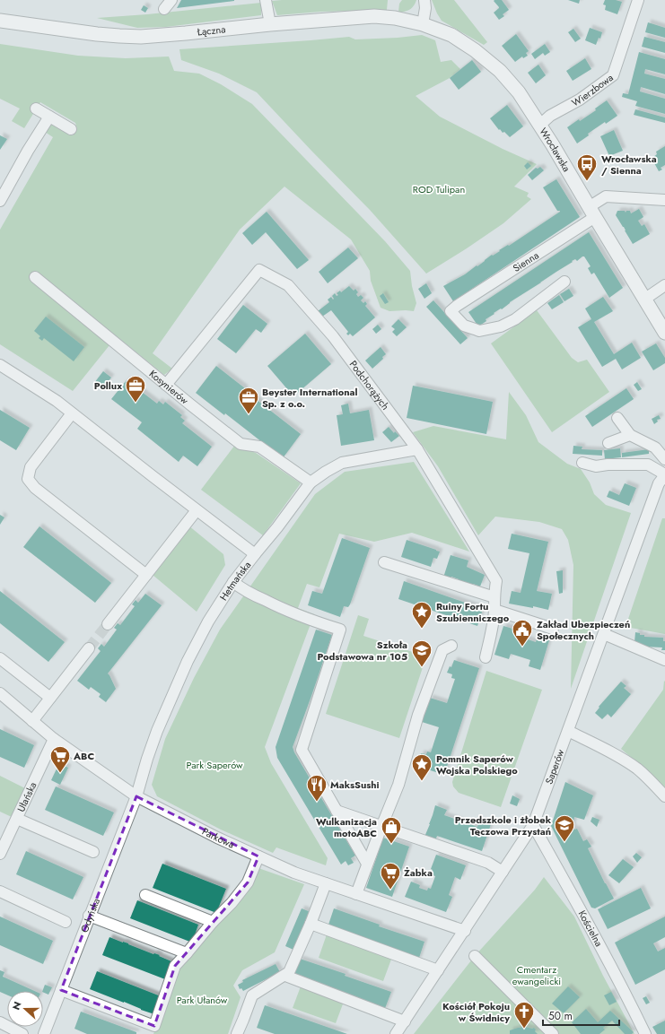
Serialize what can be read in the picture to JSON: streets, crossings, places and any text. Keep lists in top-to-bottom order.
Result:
{
  "streets": {
    "main road": ["Łączna", "Wrocławska"],
    "street": [
      "Wierzbowa",
      "Sienna",
      "Podchorążych",
      "Kosynierów",
      "Hetmańska",
      "Saperów",
      "Ułańska",
      "Parkowa",
      "Gdyńska",
      "Kościelna"
    ]
  },
  "crossings": [
    ["Łączna", "Wrocławska"],
    ["Wierzbowa", "Wrocławska"],
    ["Wrocławska", "Sienna"],
    ["Podchorążych", "Kosynierów"],
    ["Podchorążych", "Hetmańska"],
    ["Kosynierów", "Hetmańska"],
    ["Hetmańska", "Parkowa"],
    ["Hetmańska", "Gdyńska"],
    ["Saperów", "Parkowa"],
    ["Saperów", "Kościelna"],
    ["Ułańska", "Parkowa"],
    ["Parkowa", "Gdyńska"]
  ],
  "parks": [
    "ROD Tulipan",
    "Park Saperów",
    "Cmentarz ewangelicki",
    "Park Ułanów"
  ],
  "places": {
    "bus stop": ["Wrocławska / Sienna"],
    "office": ["Pollux", "Beyster International Sp. z o.o."],
    "place": ["Ruiny Fortu Szubienniczego", "Pomnik Saperów Wojska Polskiego"],
    "public building": ["Zakład Ubezpieczeń Społecznych"],
    "school or university": ["Szkoła Podstawowa nr 105", "Przedszkole i żłobek Tęczowa Przystań"],
    "supermarket": ["ABC", "Żabka"],
    "restaurant": ["MaksSushi"],
    "shop": ["Wulkanizacja motoABC"],
    "church": ["Kościół Pokoju w Świdnicy"]
  },
  "scale_bar": "50 m",
  "north": "left"
}
